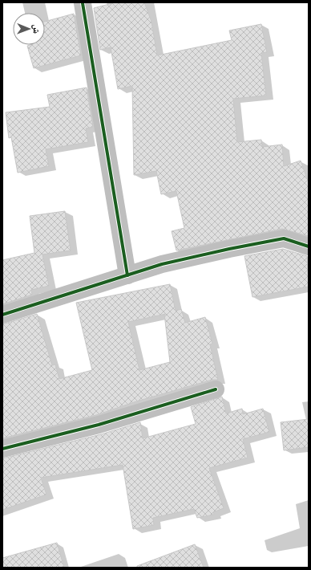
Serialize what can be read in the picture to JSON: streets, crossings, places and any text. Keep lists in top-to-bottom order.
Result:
{
  "north": "right"
}
